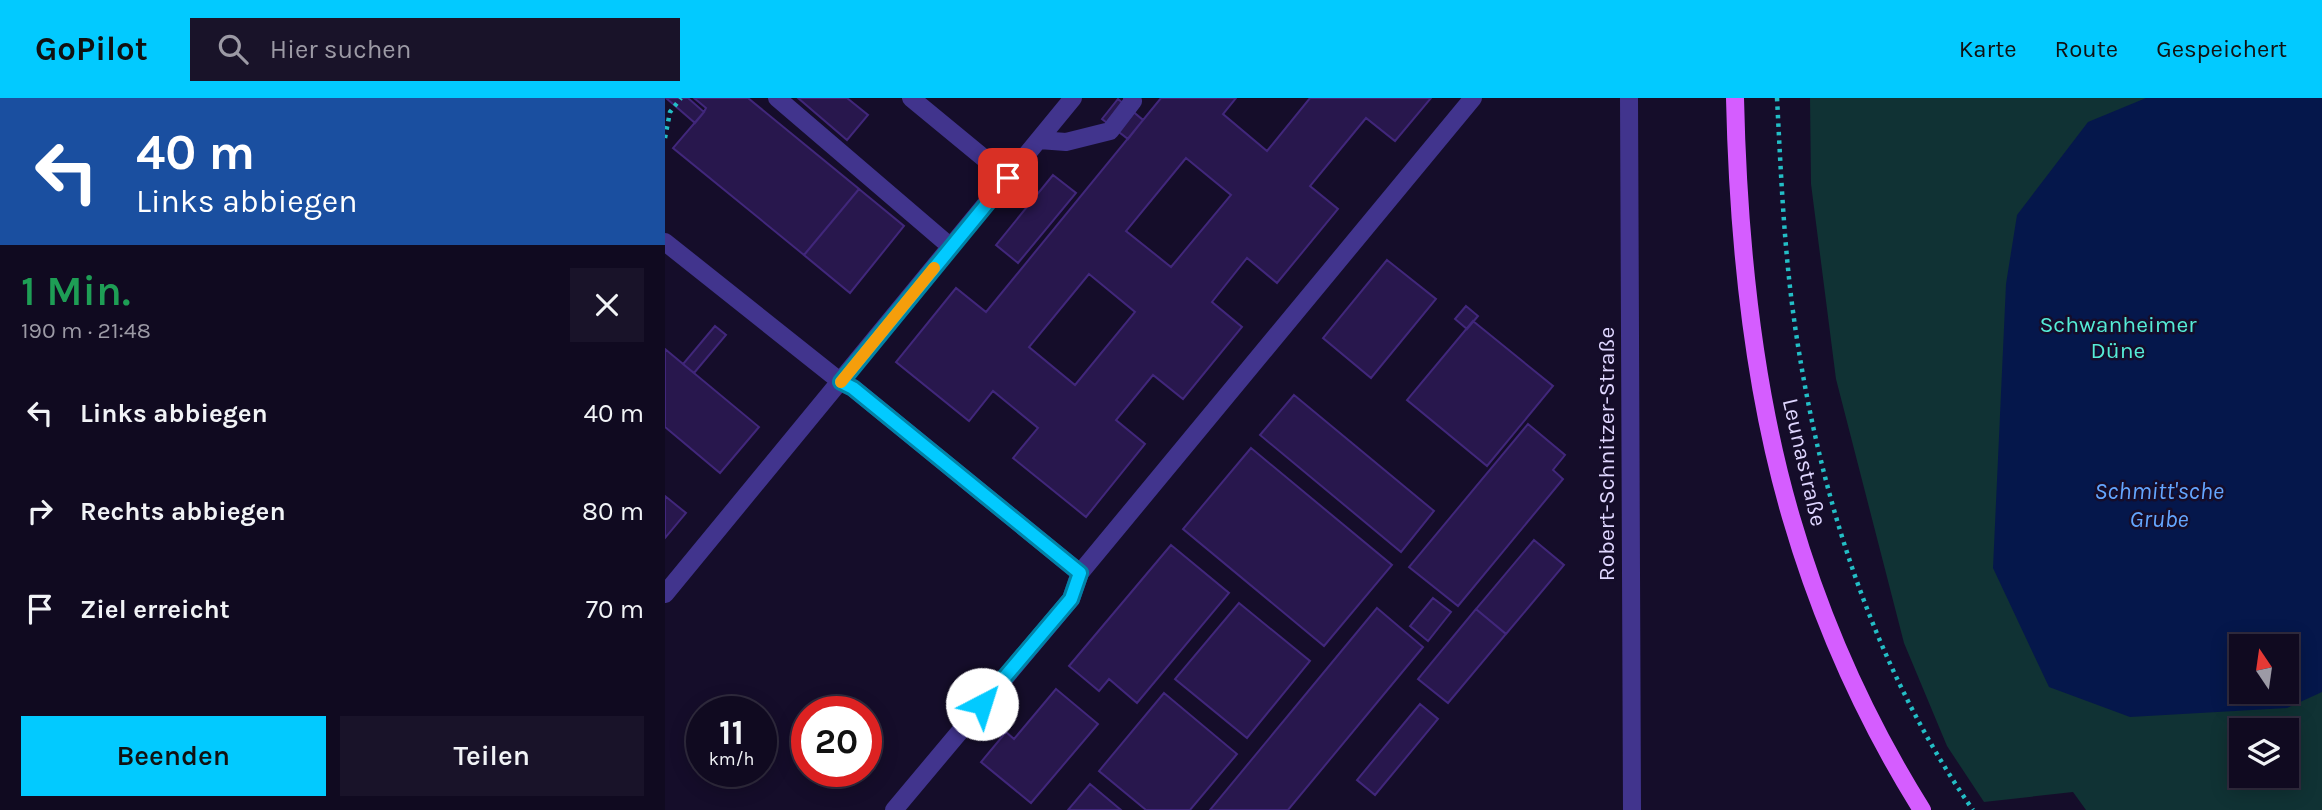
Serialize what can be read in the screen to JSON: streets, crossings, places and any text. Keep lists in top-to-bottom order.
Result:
{
  "streets": {
    "main road": ["Leunastraße"],
    "street": ["Robert-Schnitzer-Straße"]
  },
  "water": ["Schmitt'sche Grube"],
  "parks": ["Schwanheimer Düne"],
  "north": "top",
  "page": {
    "header": "GoPilot",
    "search": "Hier suchen",
    "nav": ["Karte", "Route", "Gespeichert"],
    "turn": ["40 m", "Links abbiegen"],
    "heading": ["1 Min.", "190 m · 21:48"],
    "list": [
      {
        "name": "Links abbiegen",
        "value": "40 m"
      },
      {
        "name": "Rechts abbiegen",
        "value": "80 m"
      },
      {
        "name": "Ziel erreicht",
        "value": "70 m"
      }
    ],
    "speed": "11 km/h",
    "limit": "20",
    "buttons": ["Beenden", "Teilen"]
  }
}
